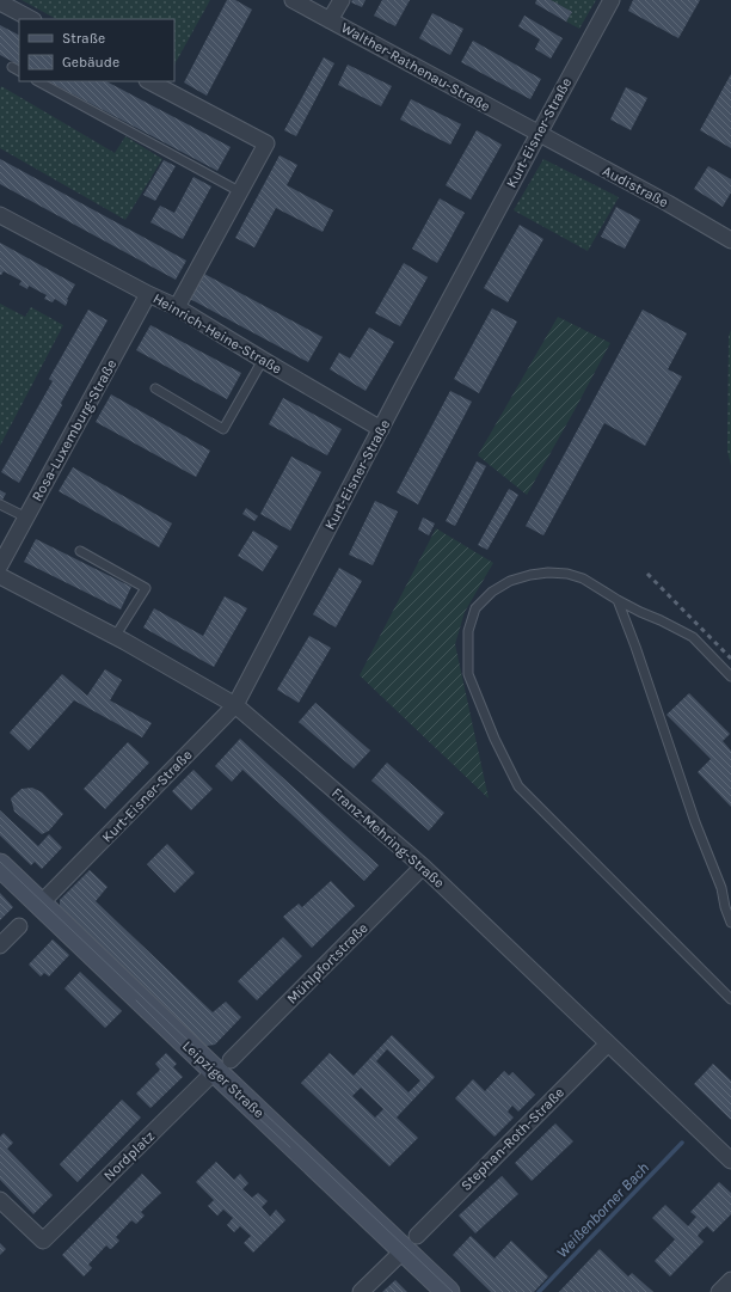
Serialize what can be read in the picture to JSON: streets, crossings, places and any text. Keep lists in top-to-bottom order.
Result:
{
  "streets": {
    "street": [
      "Walther-Rathenau-Straße",
      "Kurt-Eisner-Straße",
      "Audistraße",
      "Heinrich-Heine-Straße",
      "Rosa-Luxemburg-Straße",
      "Franz-Mehring-Straße",
      "Mühlpfortstraße",
      "Leipziger Straße",
      "Stephan-Roth-Straße",
      "Nordplatz"
    ]
  },
  "crossings": [
    ["Walther-Rathenau-Straße", "Kurt-Eisner-Straße"],
    ["Walther-Rathenau-Straße", "Audistraße"],
    ["Kurt-Eisner-Straße", "Audistraße"],
    ["Kurt-Eisner-Straße", "Heinrich-Heine-Straße"],
    ["Kurt-Eisner-Straße", "Franz-Mehring-Straße"],
    ["Kurt-Eisner-Straße", "Leipziger Straße"],
    ["Heinrich-Heine-Straße", "Rosa-Luxemburg-Straße"],
    ["Franz-Mehring-Straße", "Mühlpfortstraße"],
    ["Franz-Mehring-Straße", "Stephan-Roth-Straße"],
    ["Mühlpfortstraße", "Leipziger Straße"],
    ["Mühlpfortstraße", "Nordplatz"],
    ["Leipziger Straße", "Stephan-Roth-Straße"],
    ["Leipziger Straße", "Nordplatz"]
  ],
  "water": ["Weißenborner Bach"],
  "legend": ["Straße", "Gebäude"]
}
